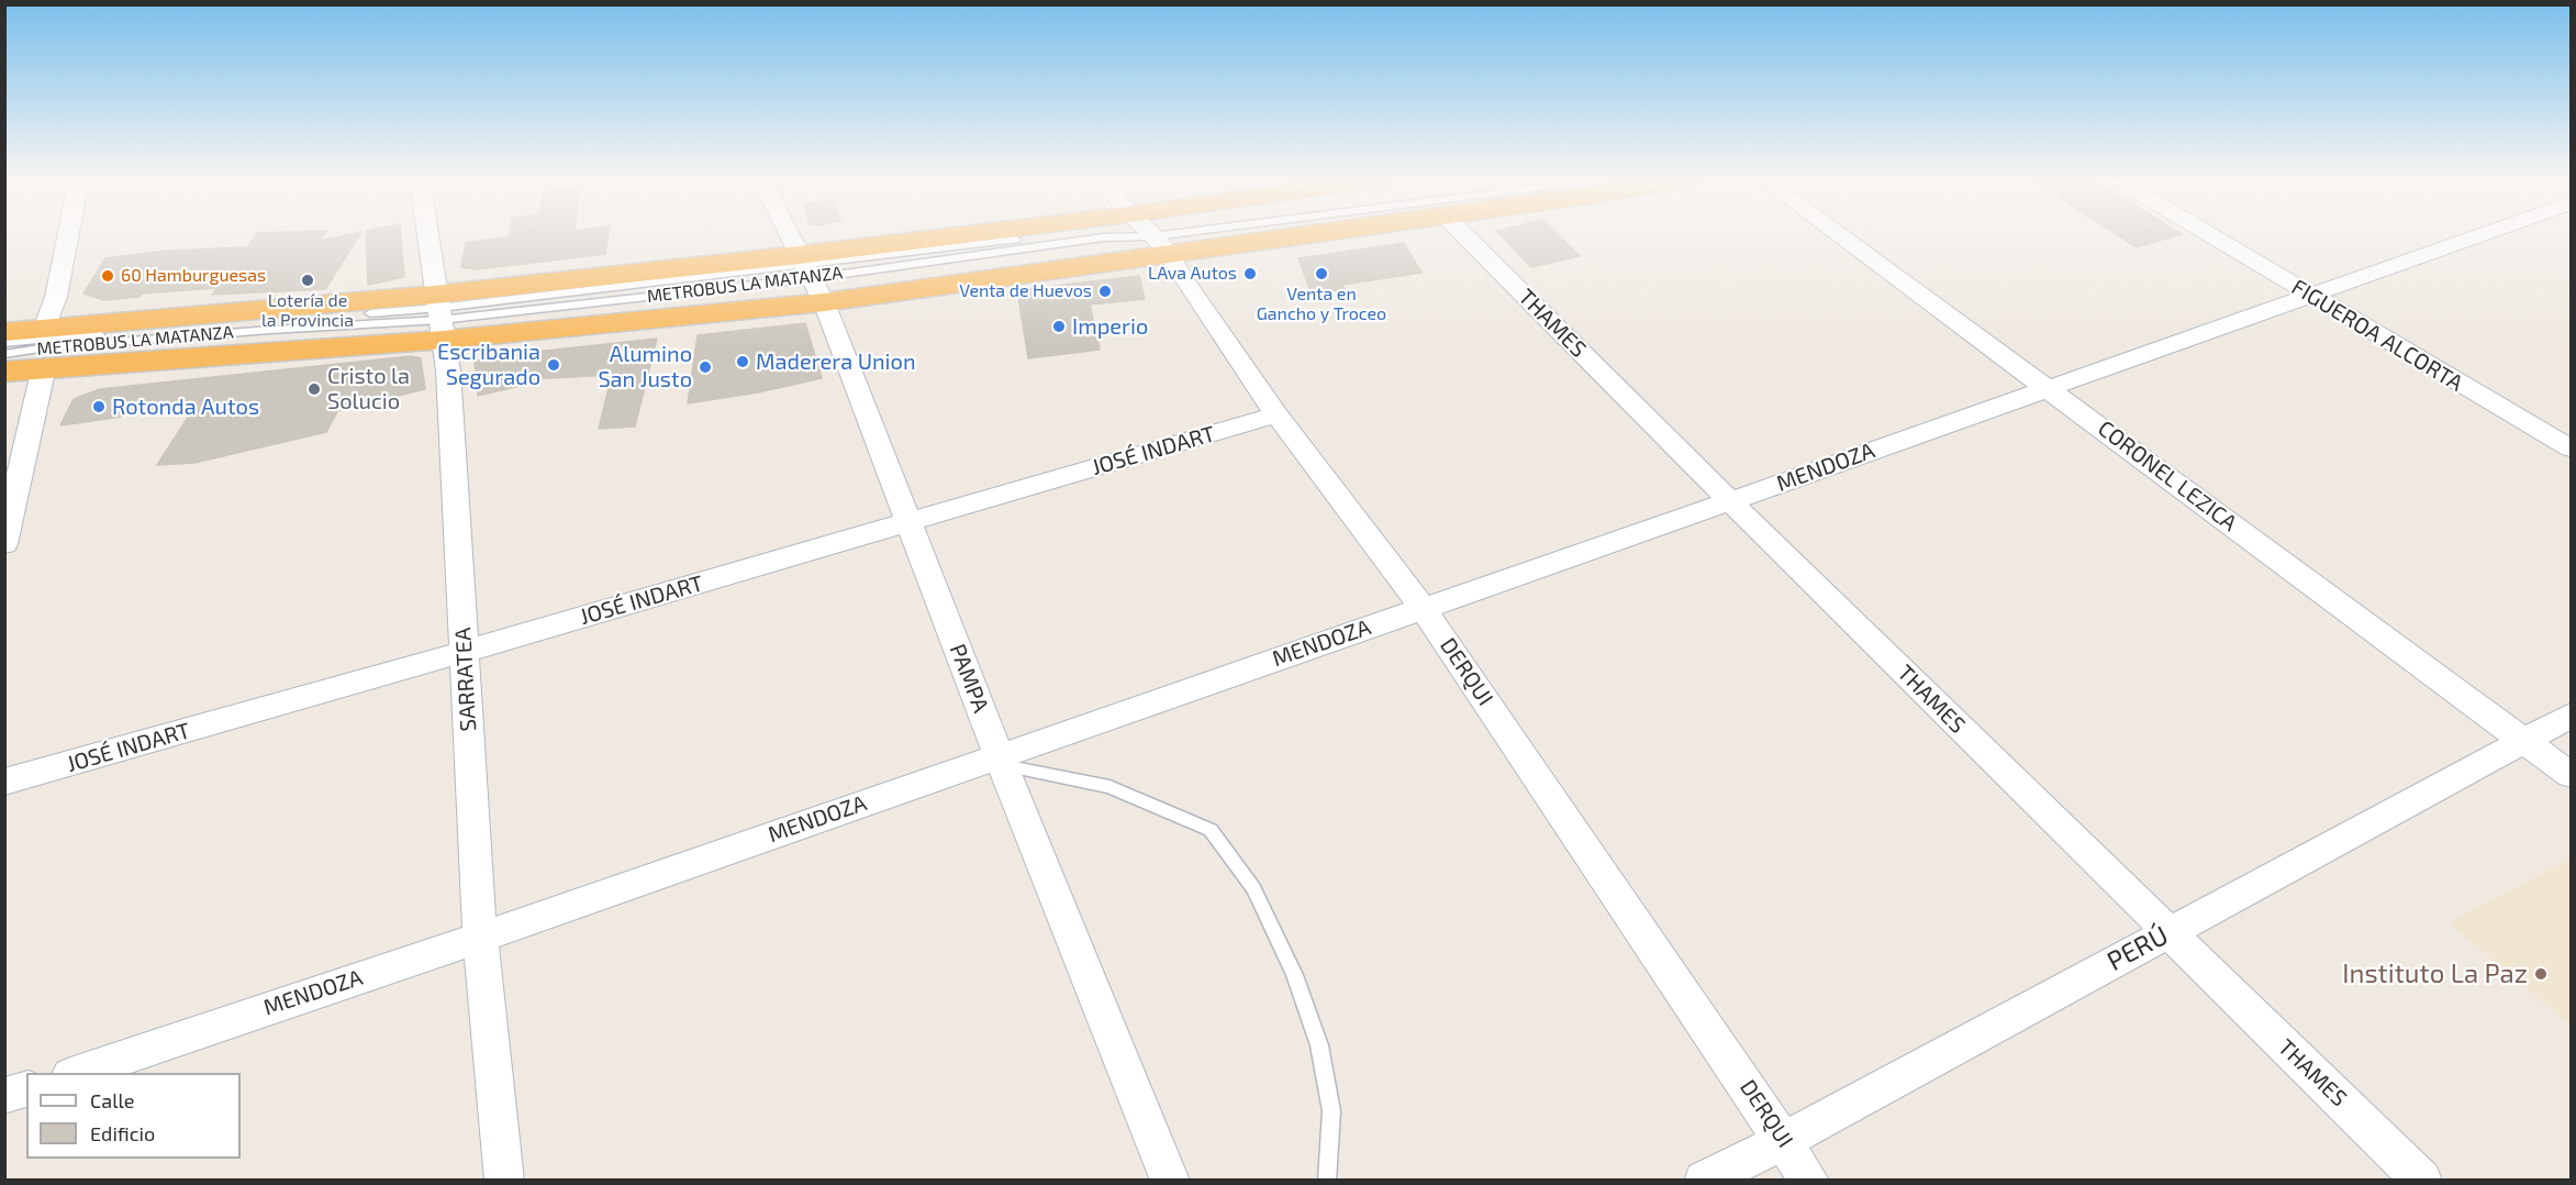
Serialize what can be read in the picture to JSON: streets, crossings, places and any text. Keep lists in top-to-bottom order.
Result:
{
  "streets": {
    "street": [
      "THAMES",
      "FIGUEROA ALCORTA",
      "JOSÉ INDART",
      "MENDOZA",
      "CORONEL LEZICA",
      "DERQUI",
      "PAMPA",
      "SARRATEA",
      "PERÚ"
    ],
    "lane": ["METROBUS LA MATANZA"]
  },
  "crossings": [
    ["METROBUS LA MATANZA", "SARRATEA"],
    ["THAMES", "MENDOZA"],
    ["THAMES", "PERÚ"],
    ["FIGUEROA ALCORTA", "MENDOZA"],
    ["JOSÉ INDART", "DERQUI"],
    ["JOSÉ INDART", "PAMPA"],
    ["JOSÉ INDART", "SARRATEA"],
    ["MENDOZA", "CORONEL LEZICA"],
    ["MENDOZA", "DERQUI"],
    ["MENDOZA", "PAMPA"],
    ["MENDOZA", "SARRATEA"],
    ["CORONEL LEZICA", "PERÚ"],
    ["DERQUI", "PERÚ"]
  ],
  "places": [
    "LAva Autos",
    "Venta en Gancho y Troceo",
    "60 Hamburguesas",
    "Lotería de la Provincia",
    "Venta de Huevos",
    "Imperio",
    "Maderera Union",
    "Escribania Segurado",
    "Alumino San Justo",
    "Cristo la Solucio",
    "Rotonda Autos",
    "Instituto La Paz"
  ],
  "legend": ["Calle", "Edificio"]
}
